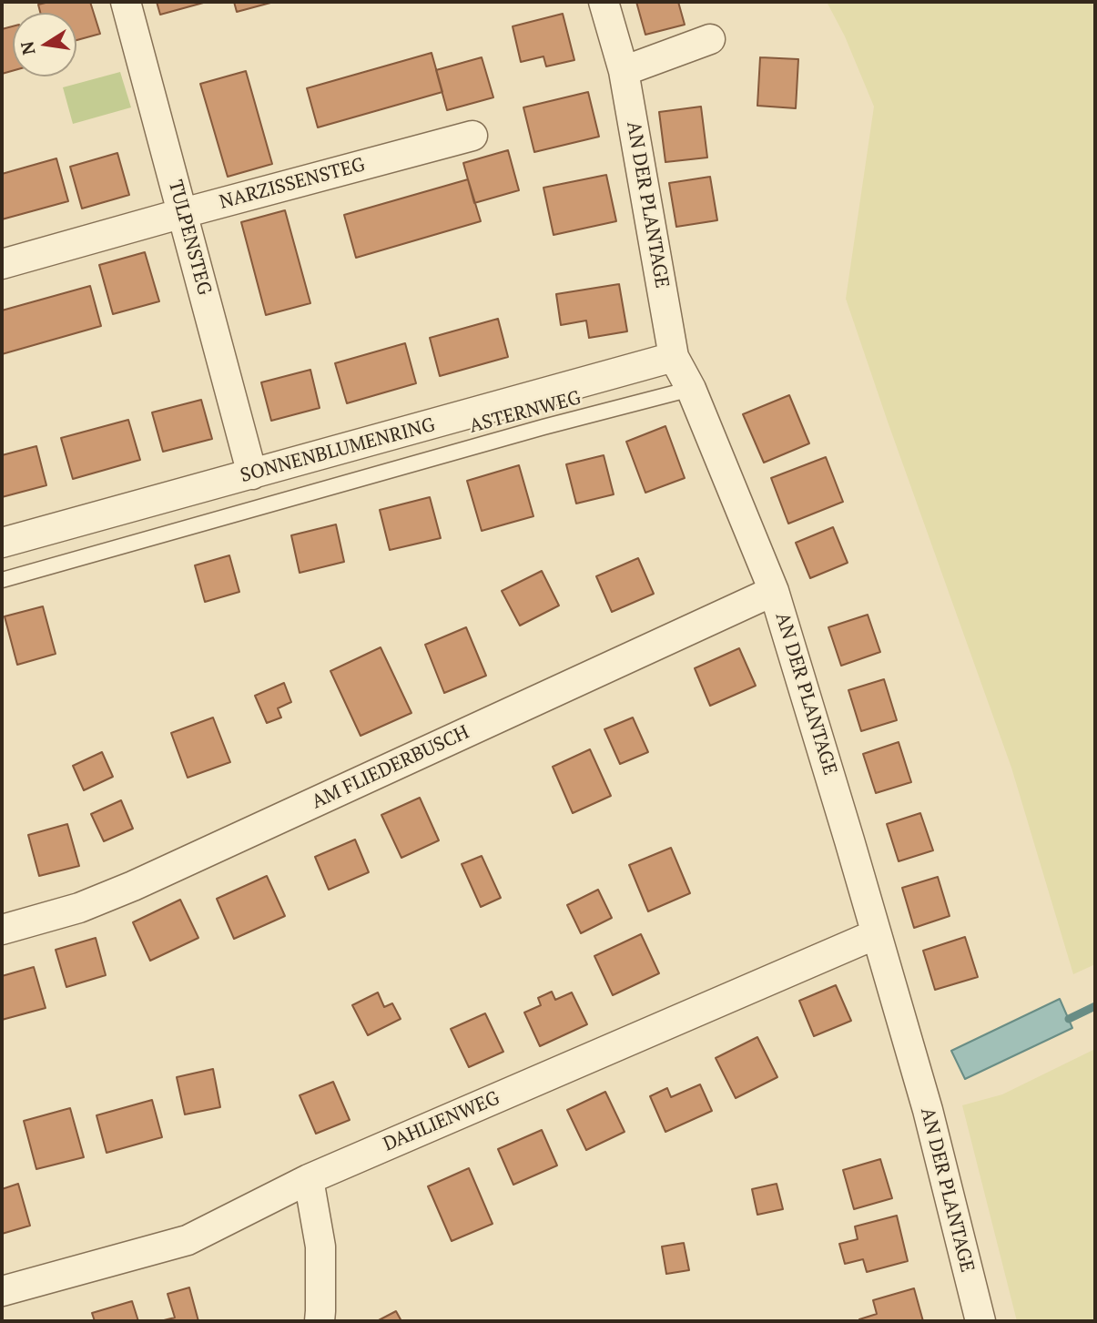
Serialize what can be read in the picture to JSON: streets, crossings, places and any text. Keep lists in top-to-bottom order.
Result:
{
  "streets": {
    "street": [
      "NARZISSENSTEG",
      "AN DER PLANTAGE",
      "TULPENSTEG",
      "SONNENBLUMENRING",
      "AM FLIEDERBUSCH",
      "DAHLIENWEG"
    ],
    "lane": ["ASTERNWEG"]
  },
  "crossings": [
    ["NARZISSENSTEG", "TULPENSTEG"],
    ["AN DER PLANTAGE", "ASTERNWEG"],
    ["AN DER PLANTAGE", "SONNENBLUMENRING"],
    ["AN DER PLANTAGE", "AM FLIEDERBUSCH"],
    ["AN DER PLANTAGE", "DAHLIENWEG"],
    ["TULPENSTEG", "SONNENBLUMENRING"]
  ],
  "north": "left"
}
